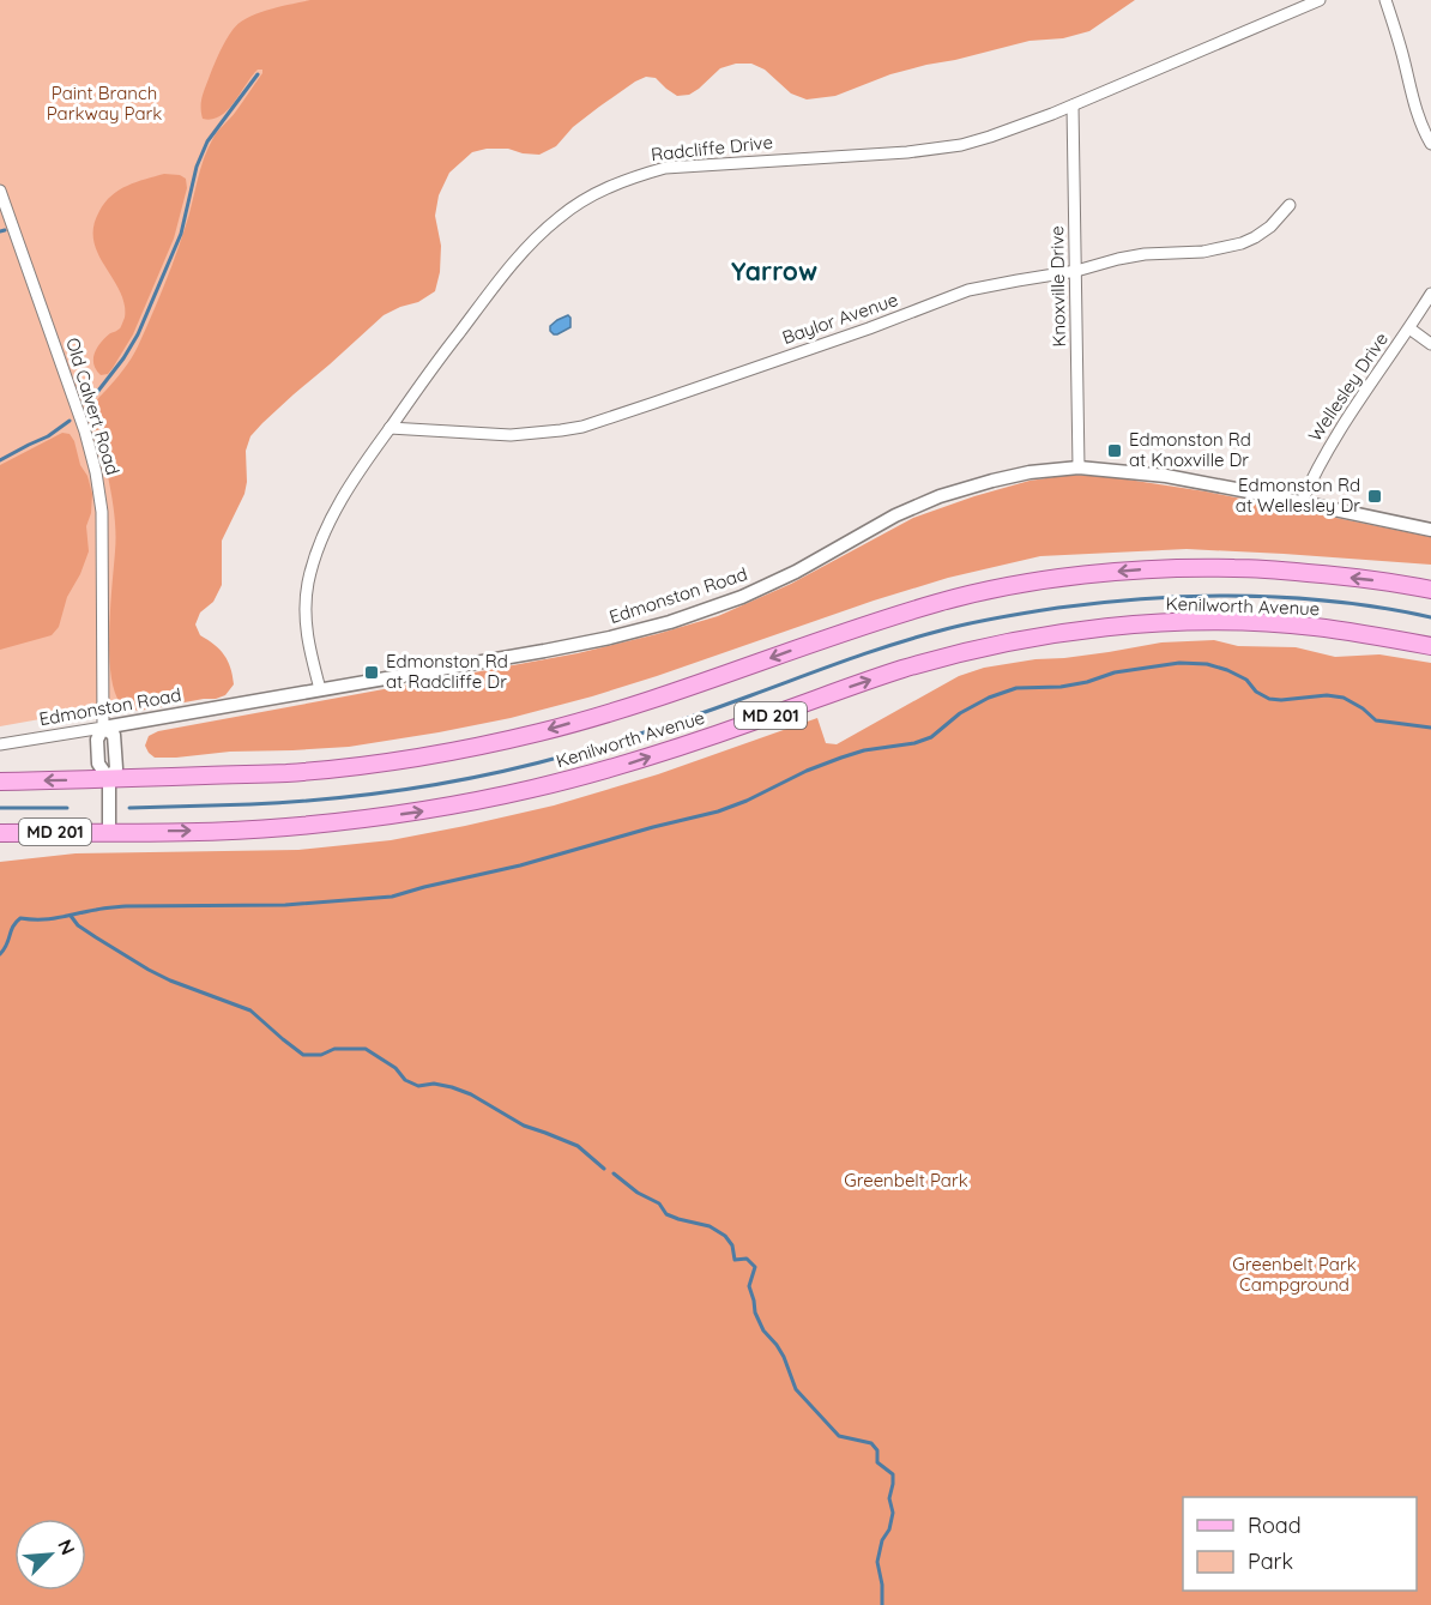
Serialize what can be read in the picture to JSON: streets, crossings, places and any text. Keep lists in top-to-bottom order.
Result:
{
  "streets": {
    "main road": ["Kenilworth Avenue", "MD 201"],
    "street": [
      "Radcliffe Drive",
      "Knoxville Drive",
      "Baylor Avenue",
      "Wellesley Drive",
      "Old Calvert Road",
      "Edmonston Road"
    ]
  },
  "crossings": [
    ["Radcliffe Drive", "Knoxville Drive"],
    ["Radcliffe Drive", "Baylor Avenue"],
    ["Radcliffe Drive", "Edmonston Road"],
    ["Knoxville Drive", "Baylor Avenue"],
    ["Knoxville Drive", "Edmonston Road"],
    ["Wellesley Drive", "Edmonston Road"],
    ["Old Calvert Road", "Edmonston Road"],
    ["Old Calvert Road", "Kenilworth Avenue"]
  ],
  "districts": ["Yarrow"],
  "parks": ["Paint Branch Parkway Park", "Greenbelt Park", "Greenbelt Park Campground"],
  "places": {
    "transit": ["Edmonston Rd at Knoxville Dr", "Edmonston Rd at Wellesley Dr", "Edmonston Rd at Radcliffe Dr"]
  },
  "legend": ["Road", "Park"],
  "north": "top right"
}
